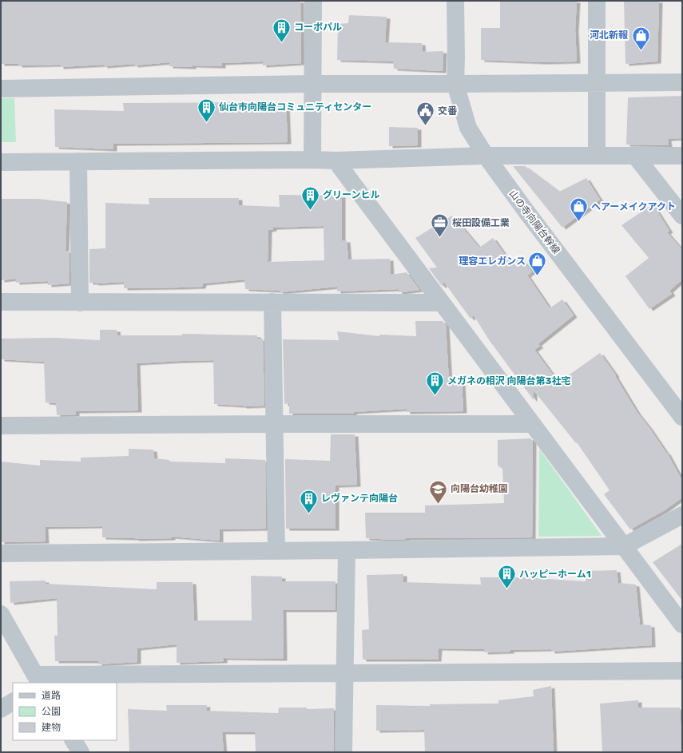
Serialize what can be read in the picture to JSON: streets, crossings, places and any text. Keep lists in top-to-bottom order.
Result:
{
  "streets": {
    "street": ["山の寺向陽台幹線"]
  },
  "places": {
    "building": [
      "コーポパル",
      "仙台市向陽台コミュニティセンター",
      "グリーンヒル",
      "メガネの相沢 向陽台第3社宅",
      "レヴァンテ向陽台",
      "ハッピーホーム1"
    ],
    "shop": ["河北新報", "ヘアーメイクアクト", "理容エレガンス"],
    "public building": ["交番"],
    "office": ["桜田設備工業"],
    "school or university": ["向陽台幼稚園"]
  },
  "legend": ["道路", "公園", "建物"]
}
